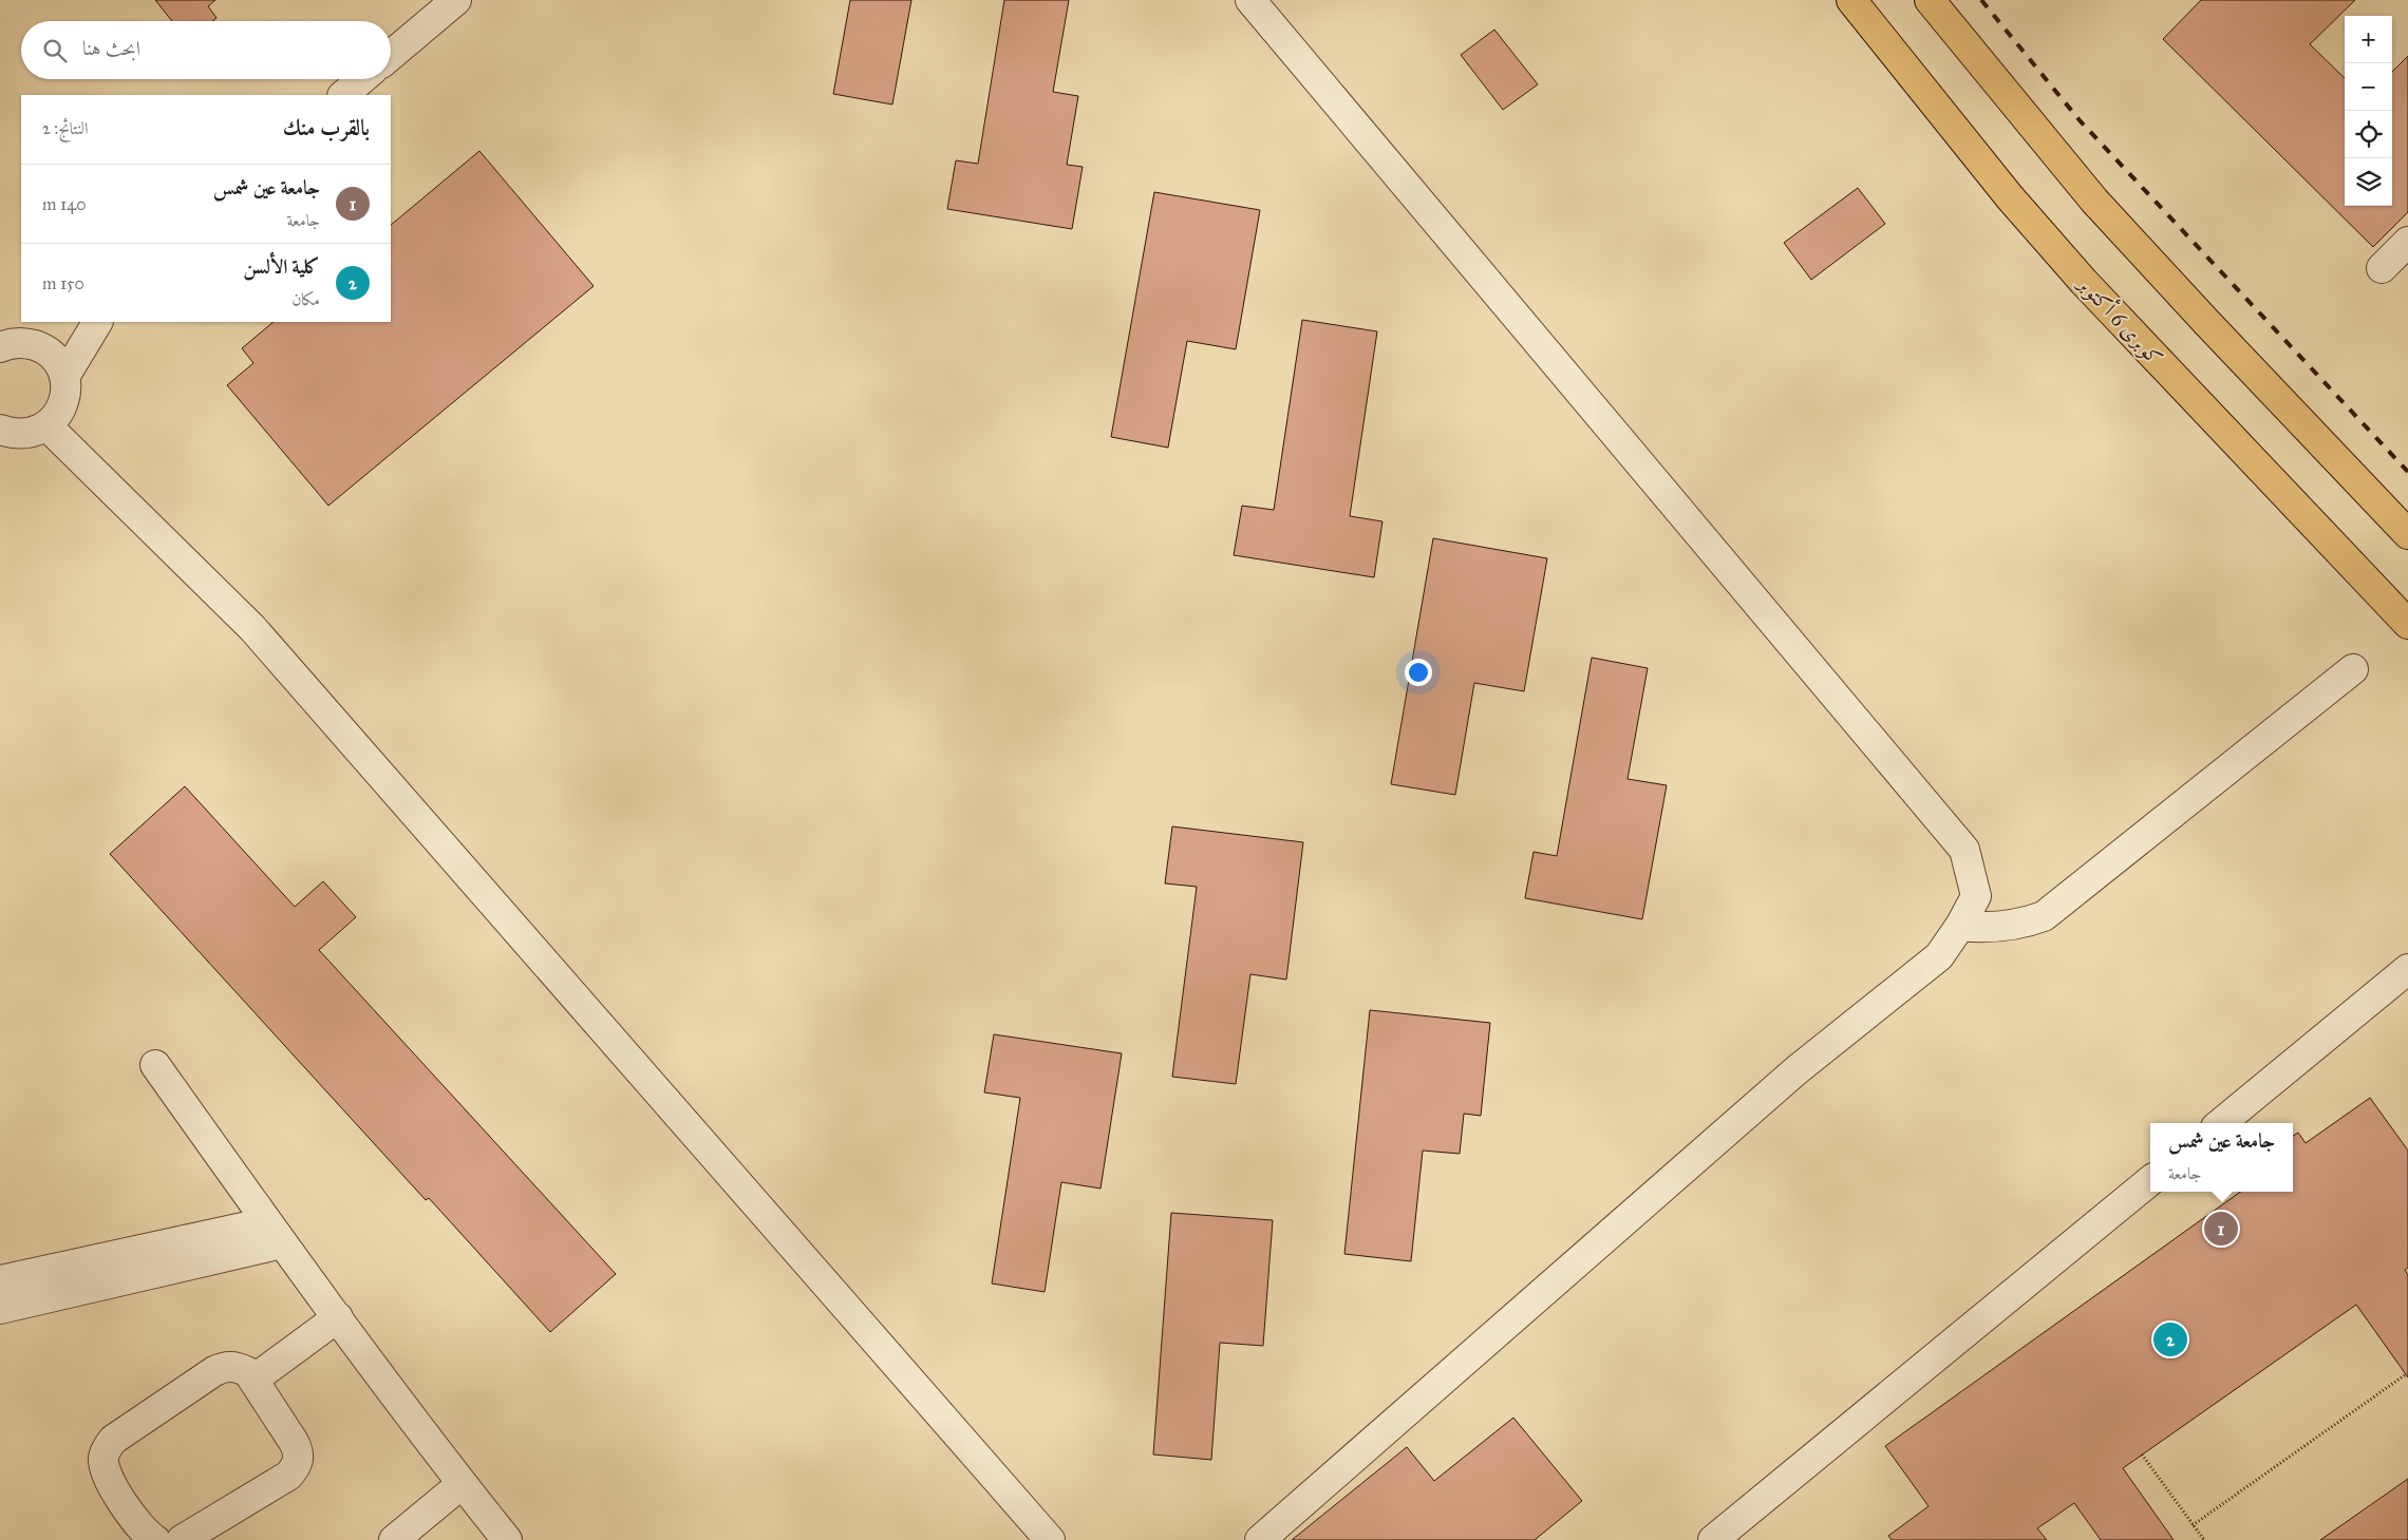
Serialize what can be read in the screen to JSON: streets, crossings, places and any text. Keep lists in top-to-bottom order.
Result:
{
  "streets": {
    "highway": ["كوبرى 6 أكتوبر"]
  },
  "page": {
    "map_buttons": ["+", "−"],
    "search": "ابحث هنا",
    "heading": ["بالقرب منك", "النتائج: 2"],
    "list": [
      {
        "mark": "1",
        "name": "جامعة عين شمس",
        "note": "جامعة",
        "value": "140 m"
      },
      {
        "mark": "2",
        "name": "كلية الألسن",
        "note": "مكان",
        "value": "150 m"
      }
    ],
    "popup": ["جامعة عين شمس", "جامعة"],
    "pins": ["1", "2"]
  }
}
